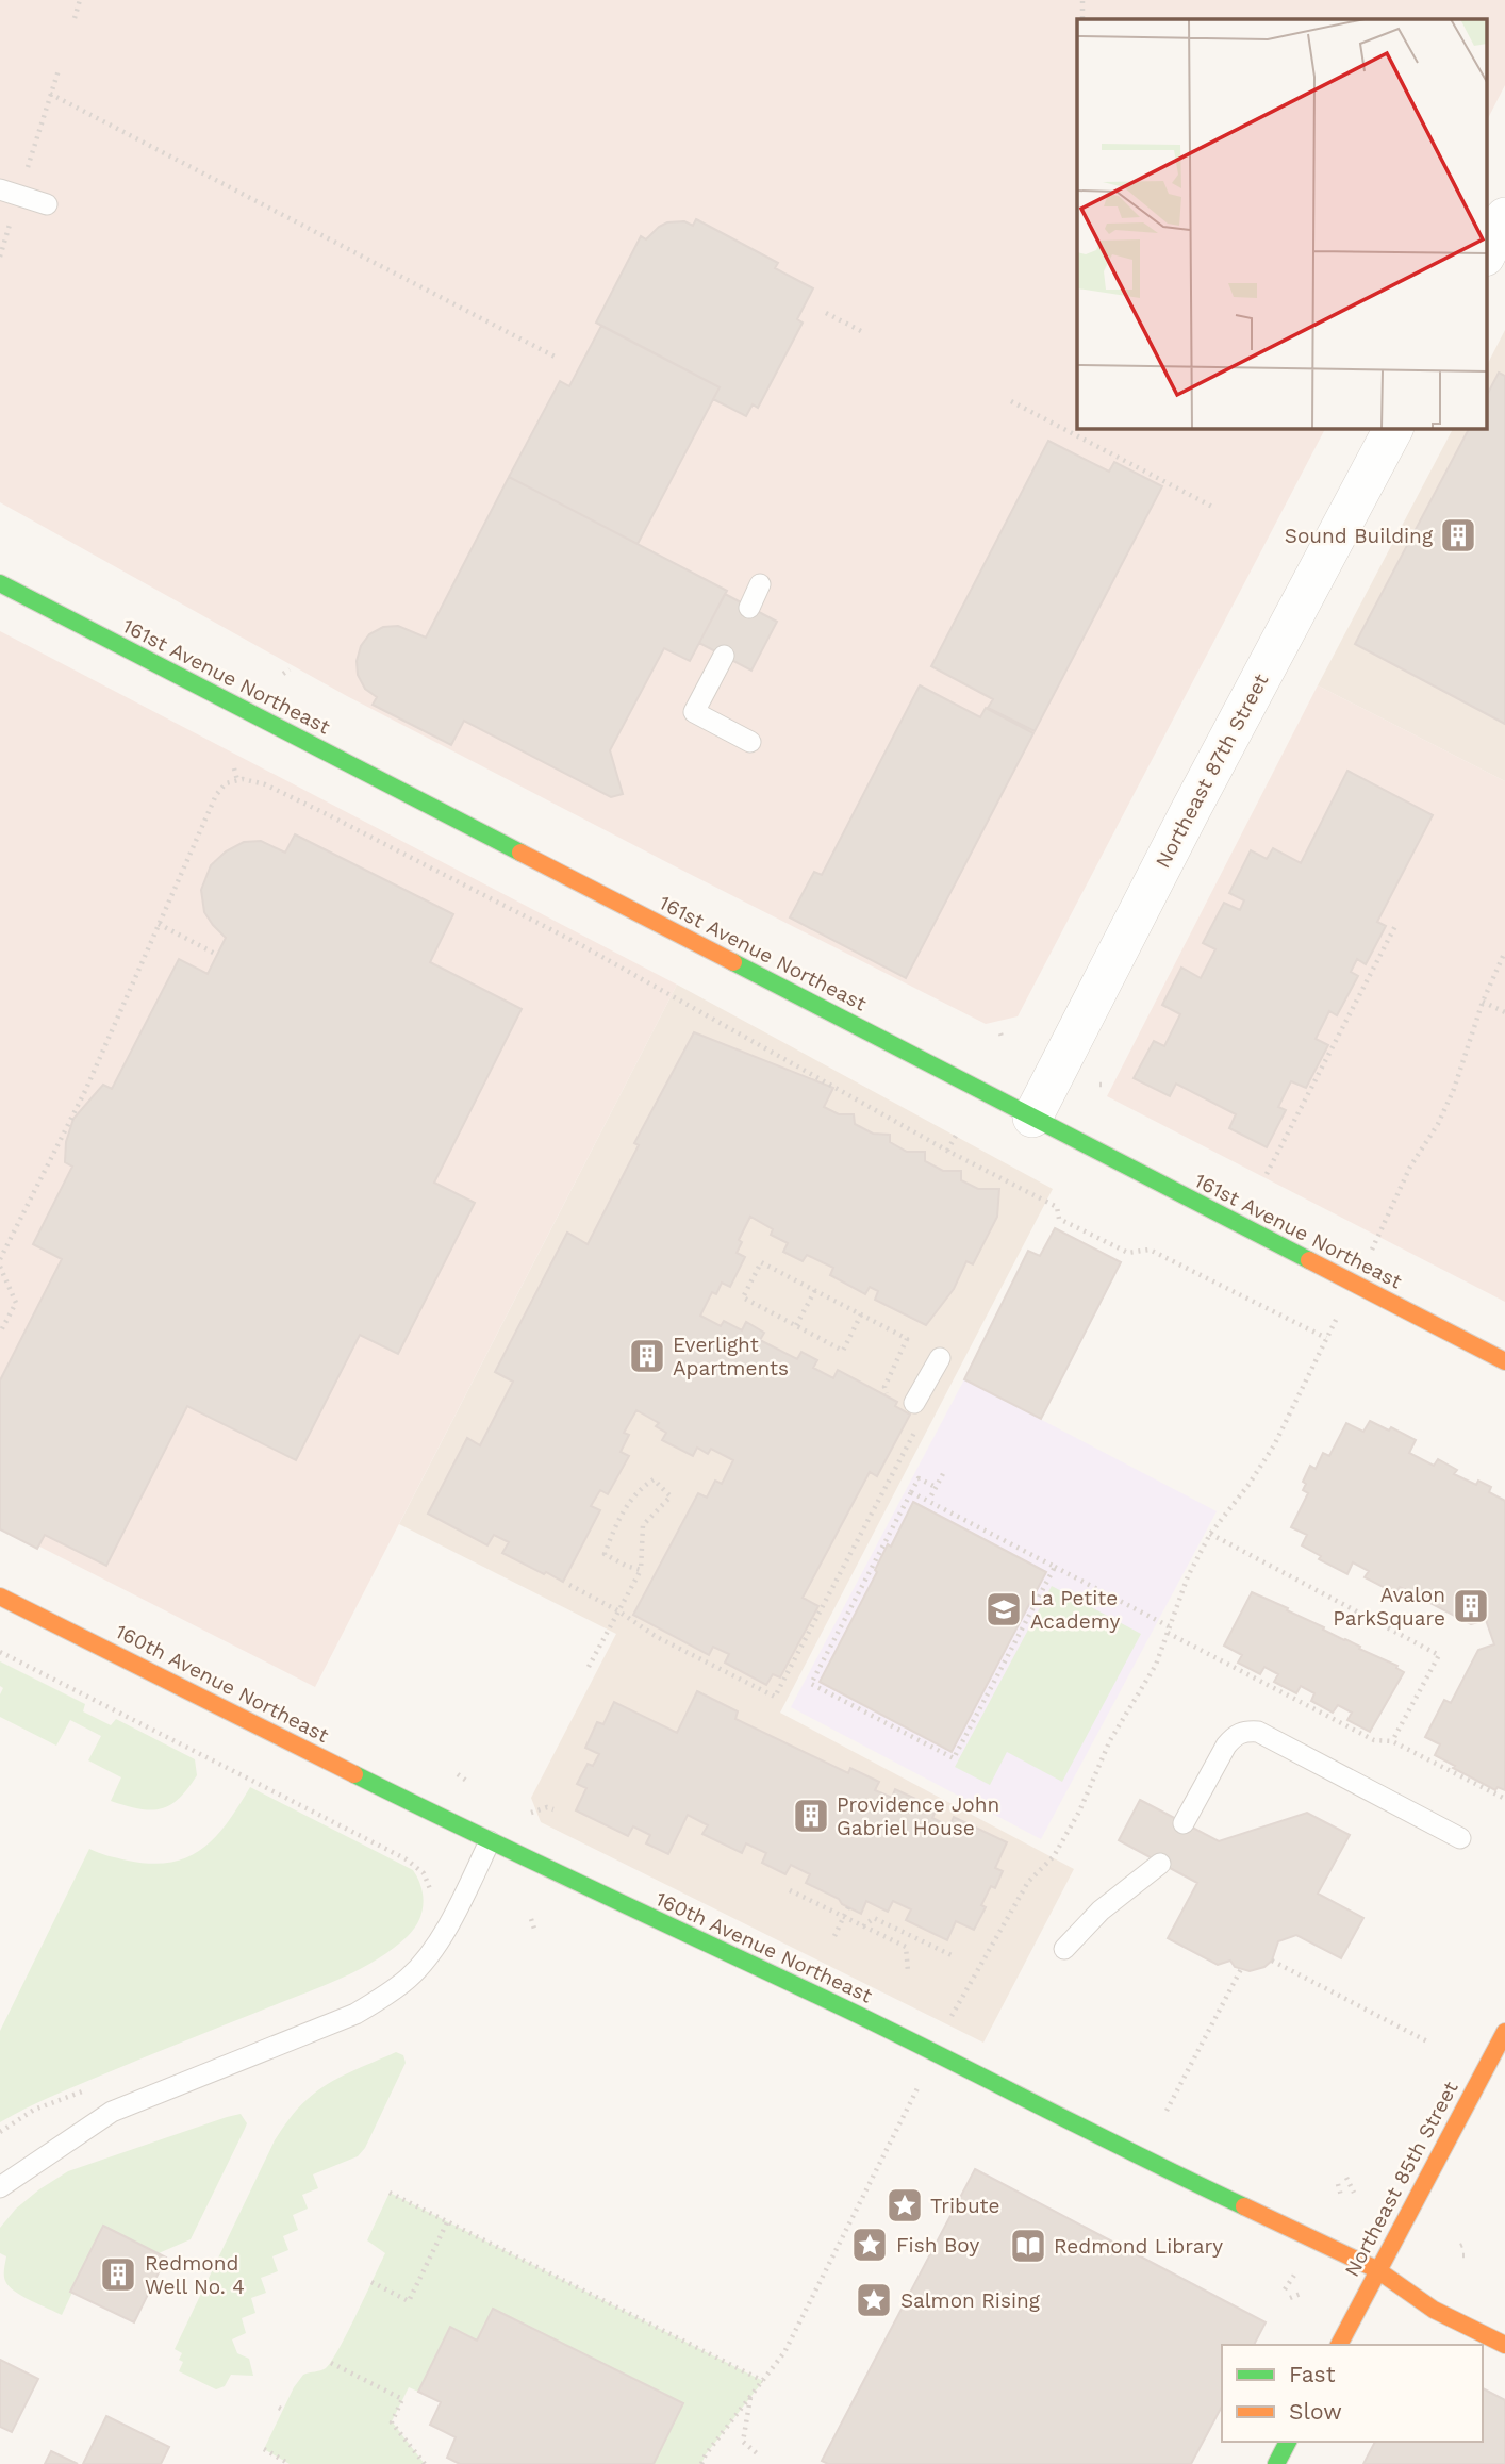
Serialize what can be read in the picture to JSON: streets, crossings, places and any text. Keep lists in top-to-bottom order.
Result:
{
  "streets": {
    "street": [
      "161st Avenue Northeast",
      "Northeast 87th Street",
      "160th Avenue Northeast",
      "Northeast 85th Street"
    ]
  },
  "crossings": [
    ["161st Avenue Northeast", "Northeast 87th Street"],
    ["160th Avenue Northeast", "Northeast 85th Street"]
  ],
  "places": {
    "building": [
      "Sound Building",
      "Everlight Apartments",
      "Avalon ParkSquare",
      "Providence John Gabriel House",
      "Redmond Well No. 4"
    ],
    "school or university": ["La Petite Academy"],
    "place": ["Tribute", "Fish Boy", "Salmon Rising"],
    "library": ["Redmond Library"]
  },
  "legend": ["Fast", "Slow"]
}
